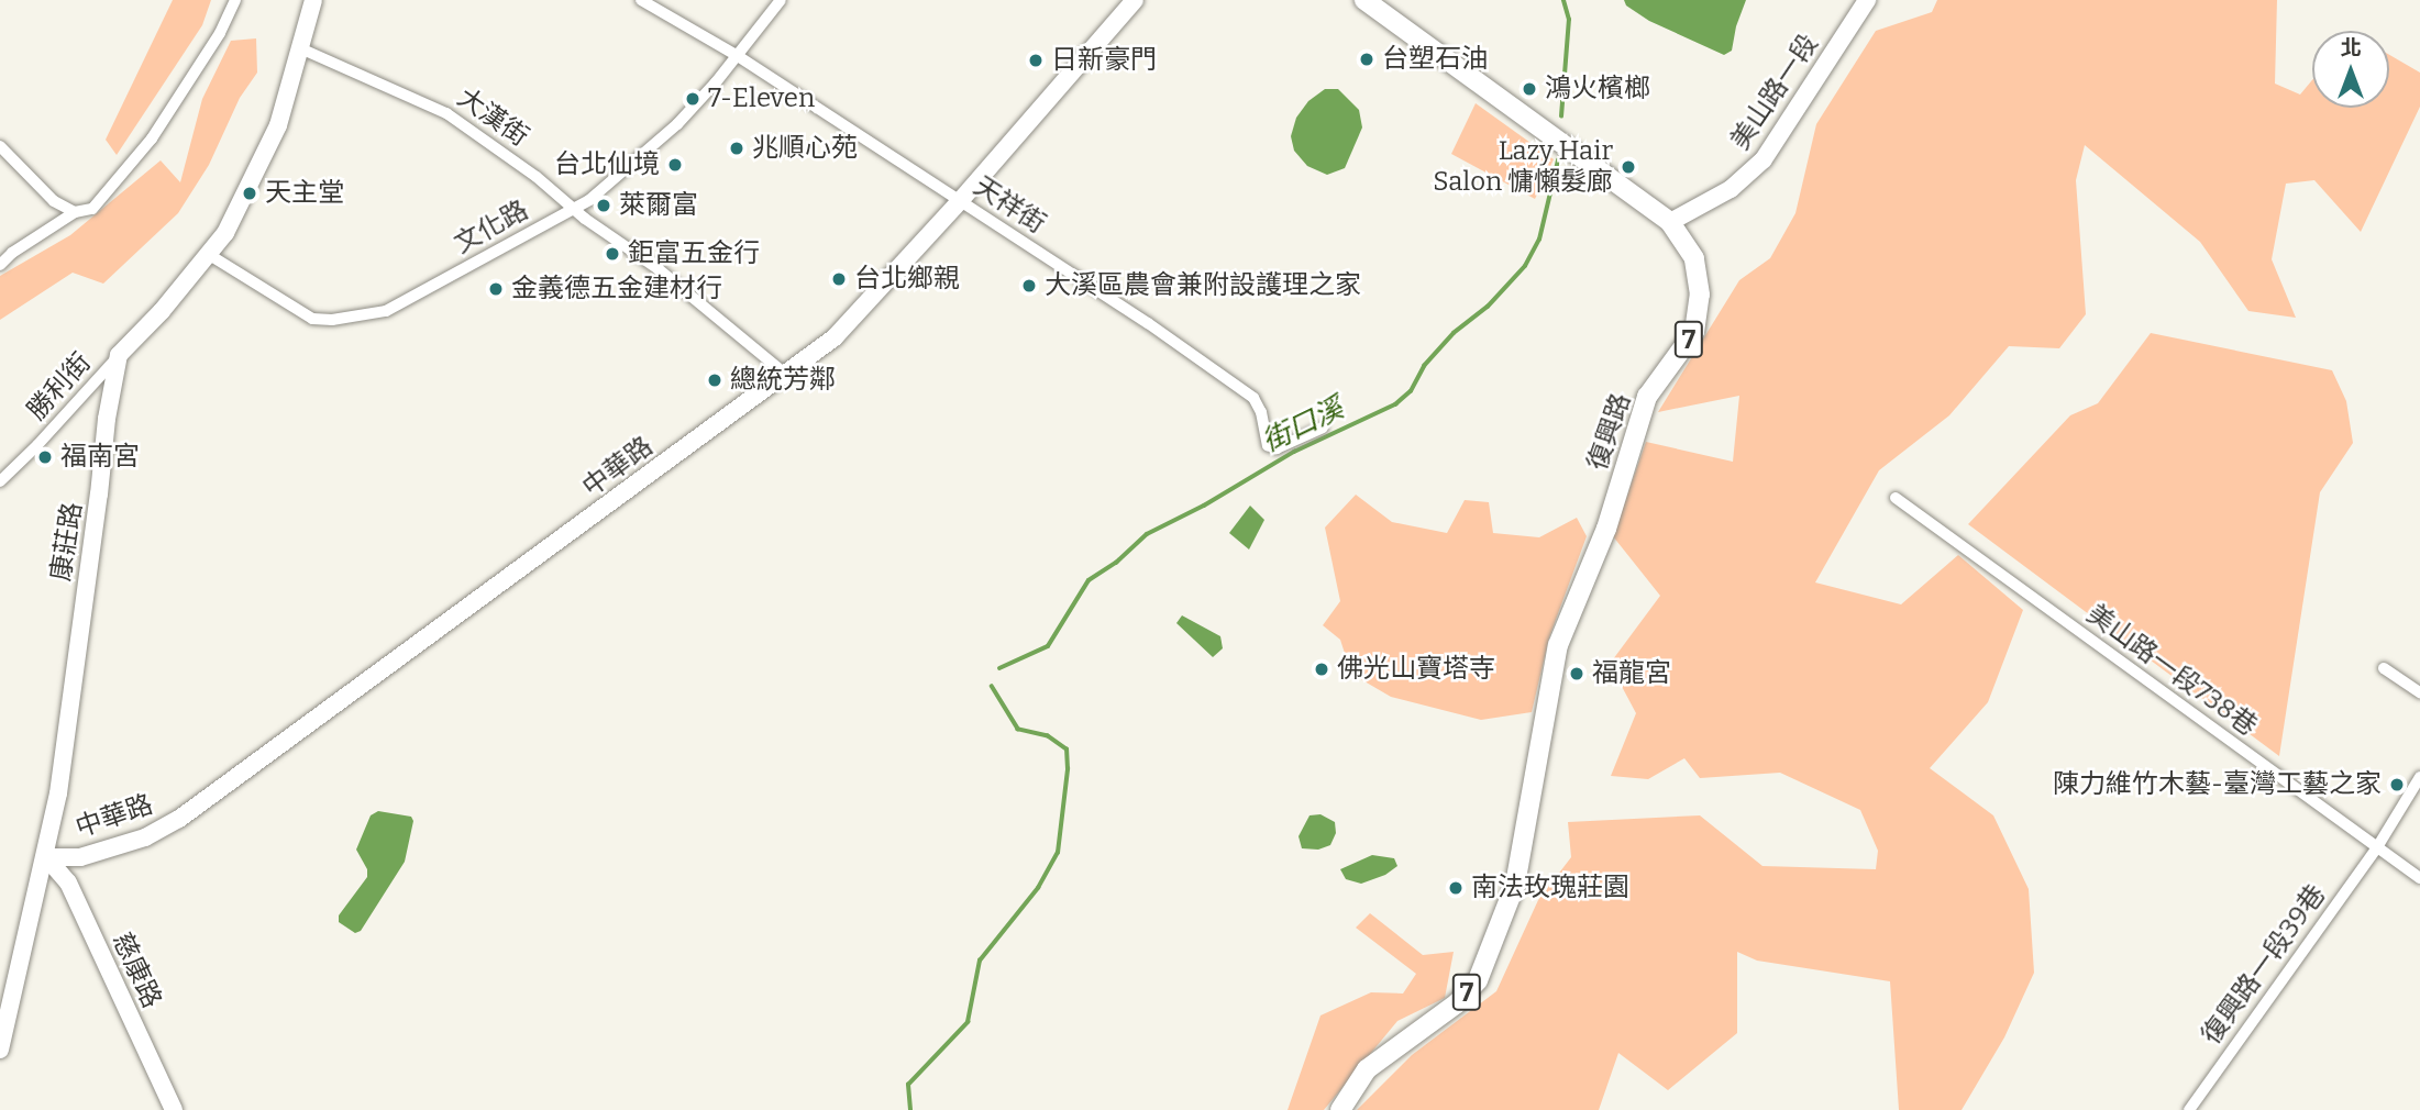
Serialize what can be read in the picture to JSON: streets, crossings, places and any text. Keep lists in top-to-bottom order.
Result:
{
  "streets": {
    "main road": ["7", "復興路"],
    "street": [
      "美山路一段",
      "大漢街",
      "天祥街",
      "文化路",
      "勝利街",
      "中華路",
      "康莊路",
      "美山路一段738巷",
      "復興路一段39巷",
      "慈康路"
    ]
  },
  "crossings": [
    ["美山路一段", "復興路"],
    ["大漢街", "文化路"],
    ["大漢街", "中華路"],
    ["天祥街", "文化路"],
    ["天祥街", "中華路"],
    ["勝利街", "康莊路"],
    ["中華路", "康莊路"],
    ["中華路", "慈康路"],
    ["康莊路", "慈康路"],
    ["美山路一段738巷", "復興路一段39巷"]
  ],
  "water": ["街口溪"],
  "places": [
    "台塑石油",
    "日新豪門",
    "鴻火檳榔",
    "7-Eleven",
    "兆順心苑",
    "台北仙境",
    "Lazy Hair Salon 慵懶髮廊",
    "天主堂",
    "萊爾富",
    "鉅富五金行",
    "台北鄉親",
    "大溪區農會兼附設護理之家",
    "金義德五金建材行",
    "總統芳鄰",
    "福南宮",
    "佛光山寶塔寺",
    "福龍宮",
    "陳力維竹木藝-臺灣工藝之家",
    "南法玫瑰莊園"
  ],
  "north": "top"
}
